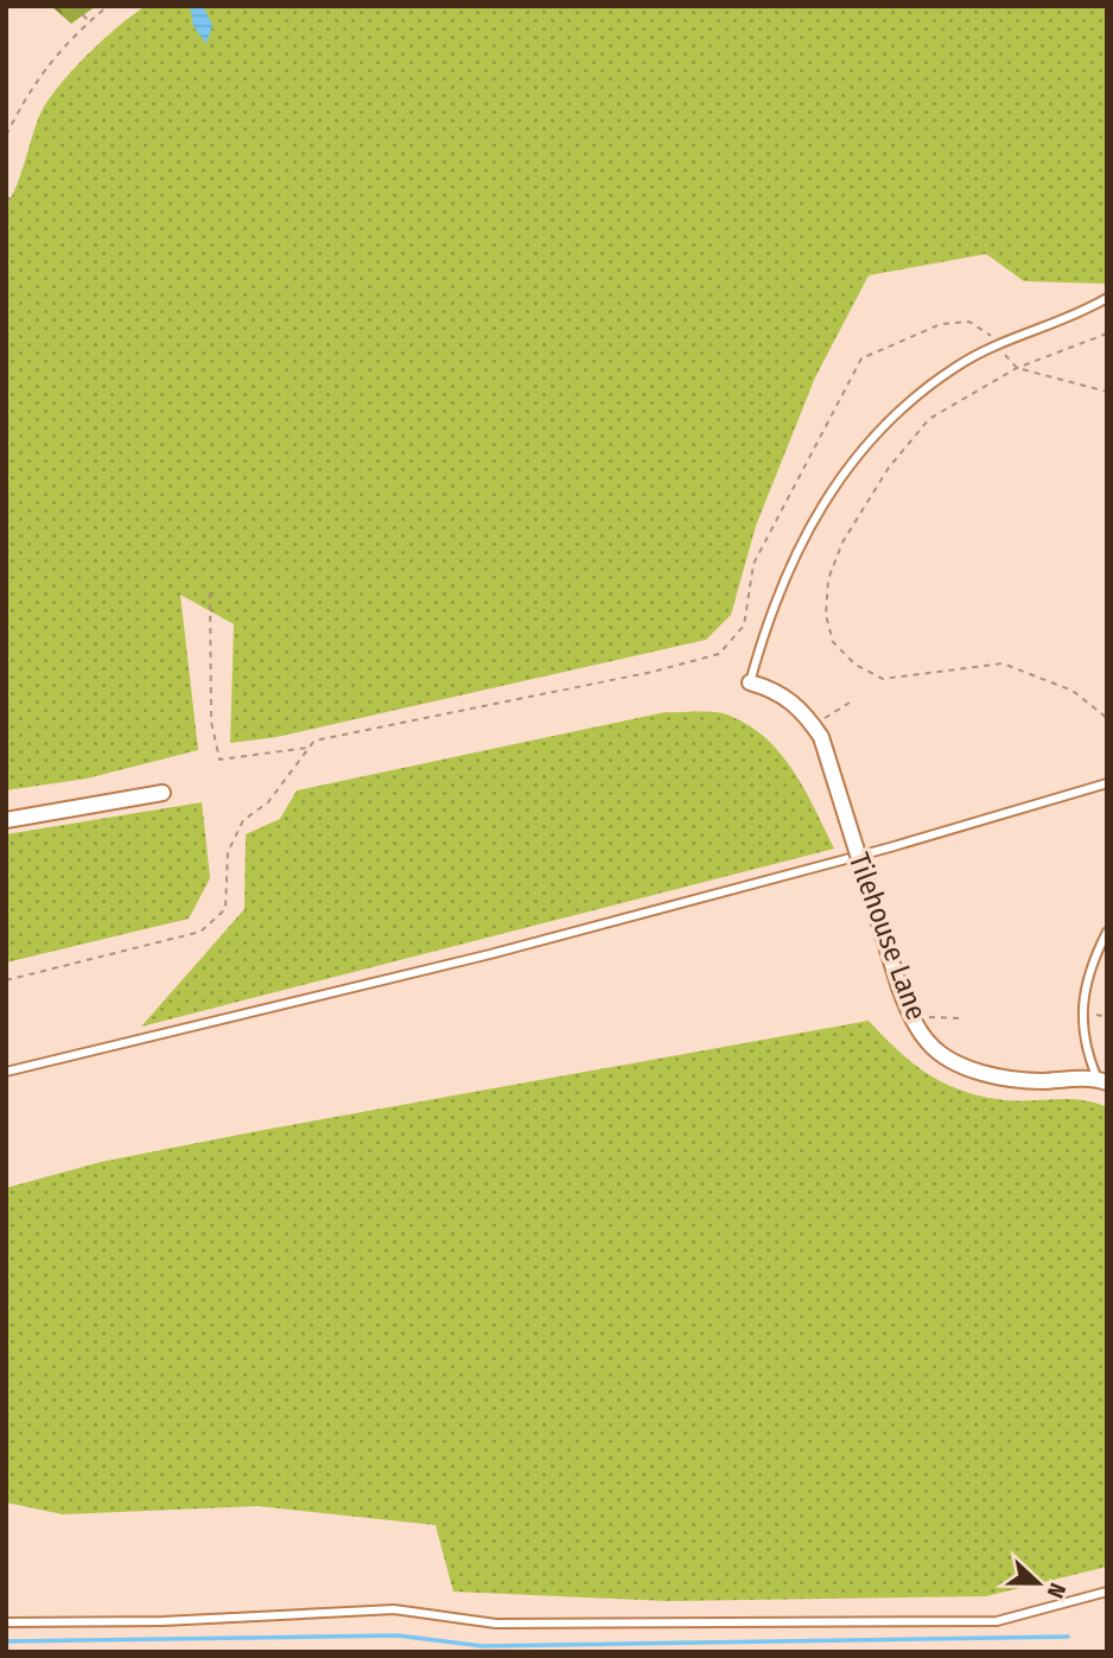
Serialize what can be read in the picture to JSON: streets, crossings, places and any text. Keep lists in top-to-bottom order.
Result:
{
  "streets": {
    "street": ["Tilehouse Lane"]
  },
  "north": "right"
}
